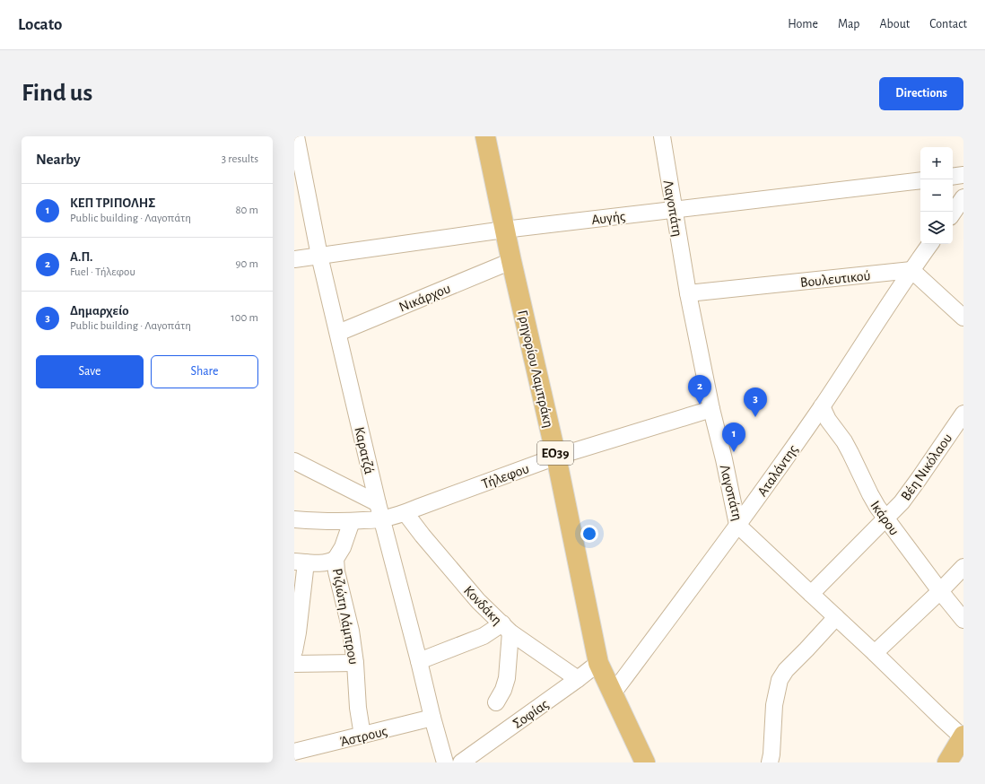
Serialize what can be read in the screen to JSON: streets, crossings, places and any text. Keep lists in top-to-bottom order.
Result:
{
  "streets": {
    "main road": ["Γρηγορίου Λαμπράκη", "ΕΟ39"],
    "street": [
      "Λαγοπάτη",
      "Αυγής",
      "Βουλευτικού",
      "Νικάρχου",
      "Καρατζά",
      "Βέη Νικόλαου",
      "Αταλάντης",
      "Τήλεφου",
      "Ικάρου",
      "Κονδάκη",
      "Ριζιώτη Λάμπρου",
      "Σοφίας",
      "Άστρους"
    ]
  },
  "crossings": [
    ["Λαγοπάτη", "Αυγής"],
    ["Λαγοπάτη", "Βουλευτικού"],
    ["Λαγοπάτη", "Βέη Νικόλαου"],
    ["Λαγοπάτη", "Αταλάντης"],
    ["Λαγοπάτη", "Τήλεφου"],
    ["Αυγής", "Γρηγορίου Λαμπράκη"],
    ["Αυγής", "Καρατζά"],
    ["Βουλευτικού", "Αταλάντης"],
    ["Νικάρχου", "Γρηγορίου Λαμπράκη"],
    ["Νικάρχου", "Καρατζά"],
    ["Γρηγορίου Λαμπράκη", "Αταλάντης"],
    ["Γρηγορίου Λαμπράκη", "Τήλεφου"],
    ["Γρηγορίου Λαμπράκη", "Σοφίας"],
    ["Καρατζά", "Τήλεφου"],
    ["Καρατζά", "Άστρους"],
    ["Βέη Νικόλαου", "Ικάρου"],
    ["Αταλάντης", "Ικάρου"],
    ["Τήλεφου", "Κονδάκη"],
    ["Τήλεφου", "Ριζιώτη Λάμπρου"],
    ["Κονδάκη", "Σοφίας"],
    ["Ριζιώτη Λάμπρου", "Άστρους"]
  ],
  "page": {
    "header": "Locato",
    "nav": [
      "Home",
      "Map",
      "About",
      "Contact"
    ],
    "buttons": [
      "Directions",
      ["Save", "Share"]
    ],
    "title": "Find us",
    "heading": ["Nearby", "3 results"],
    "map_buttons": ["+", "−"],
    "list": [
      {
        "mark": "1",
        "name": "ΚΕΠ ΤΡΙΠΟΛΗΣ",
        "note": "Public building · Λαγοπάτη",
        "value": "80 m"
      },
      {
        "mark": "2",
        "name": "Α.Π.",
        "note": "Fuel · Τήλεφου",
        "value": "90 m"
      },
      {
        "mark": "3",
        "name": "Δημαρχείο",
        "note": "Public building · Λαγοπάτη",
        "value": "100 m"
      }
    ],
    "pins": ["2", "3", "1"]
  }
}
